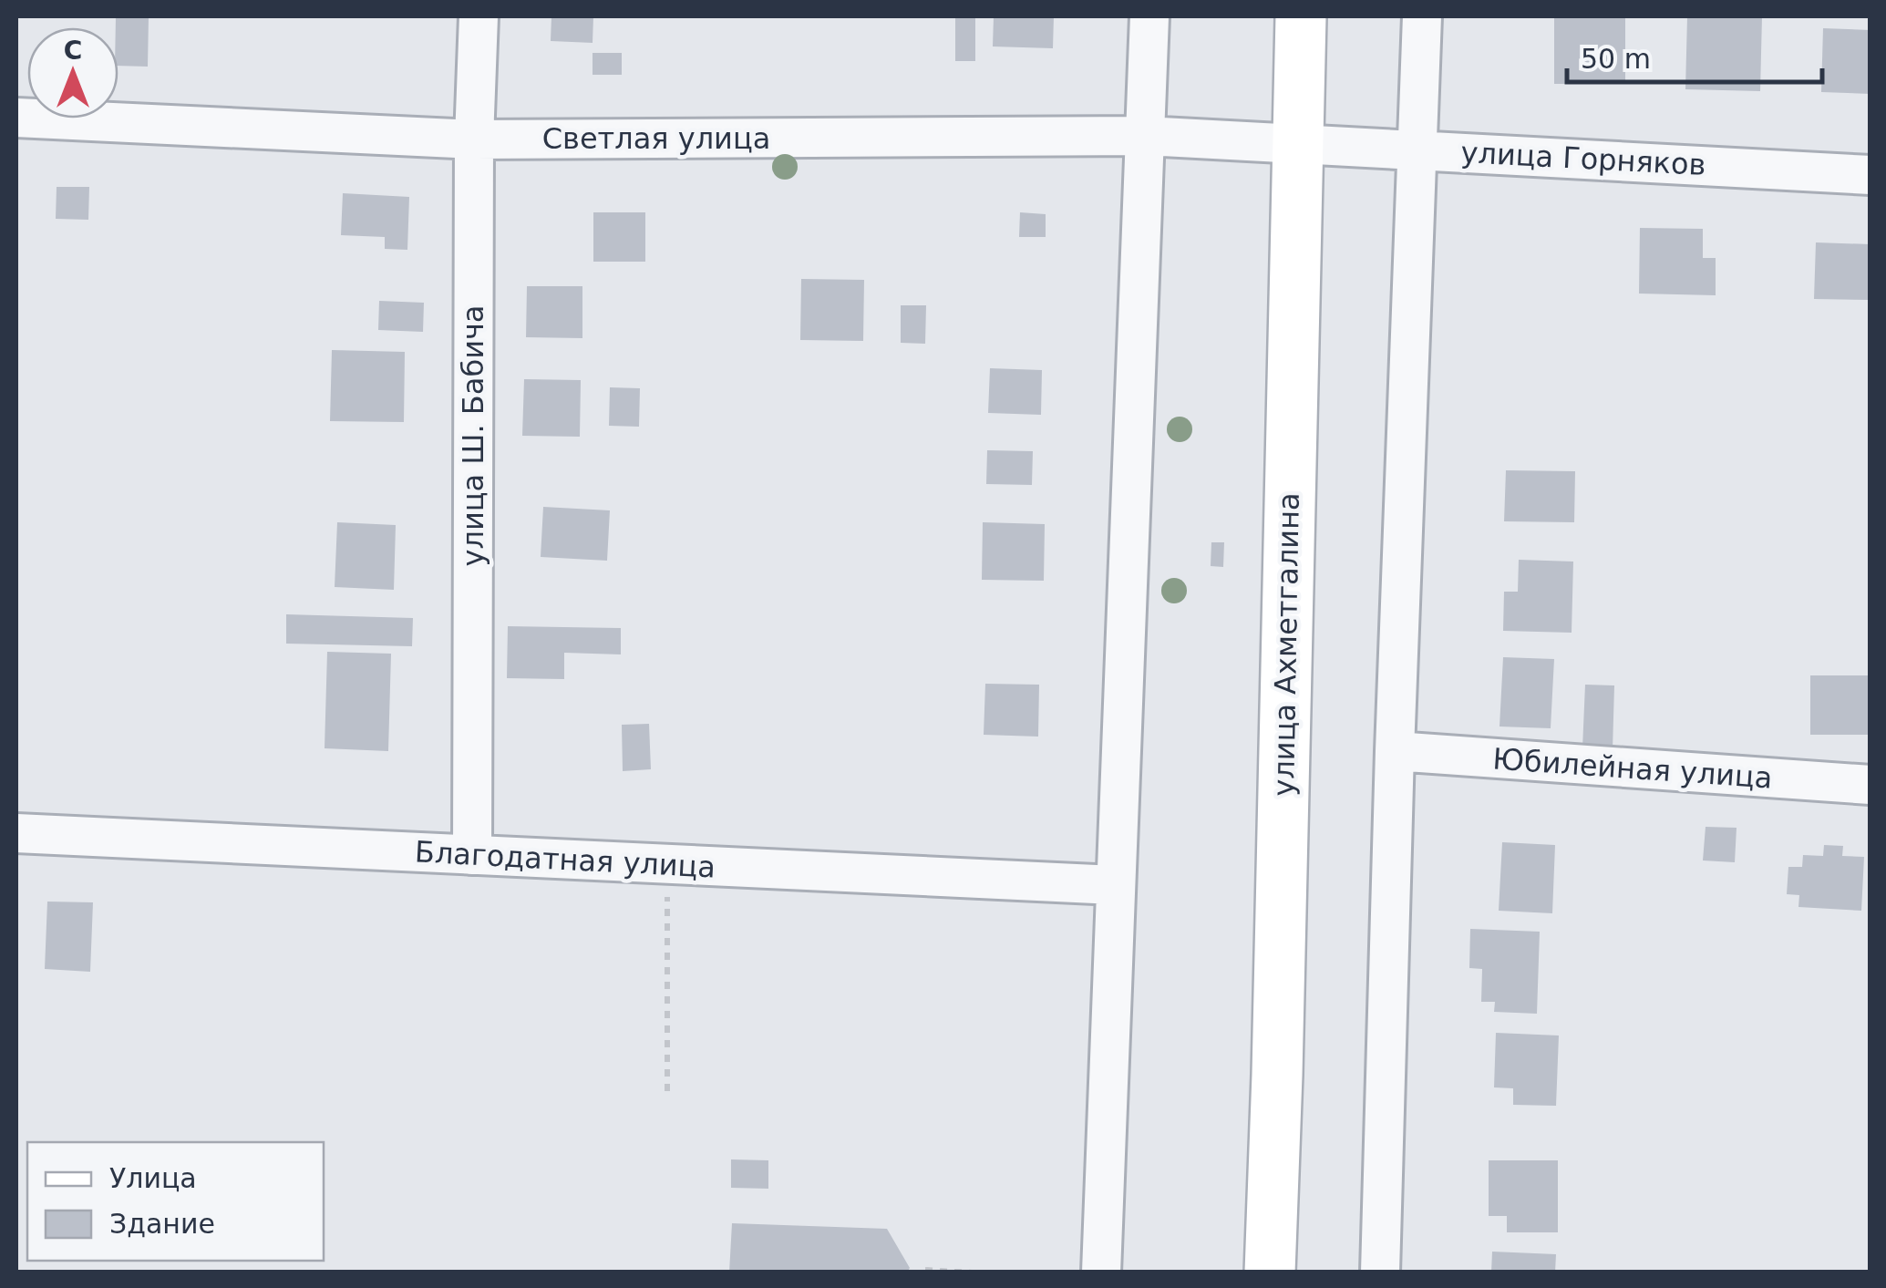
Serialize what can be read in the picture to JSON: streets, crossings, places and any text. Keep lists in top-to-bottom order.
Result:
{
  "streets": {
    "main road": ["улица Ахметгалина"],
    "street": [
      "Светлая улица",
      "улица Горняков",
      "улица Ш. Бабича",
      "Юбилейная улица",
      "Благодатная улица"
    ]
  },
  "crossings": [
    ["Светлая улица", "улица Горняков"],
    ["Светлая улица", "улица Ш. Бабича"],
    ["Светлая улица", "улица Ахметгалина"],
    ["улица Горняков", "улица Ахметгалина"],
    ["улица Ш. Бабича", "Благодатная улица"]
  ],
  "legend": ["Улица", "Здание"],
  "scale_bar": "50 m",
  "north": "top"
}
